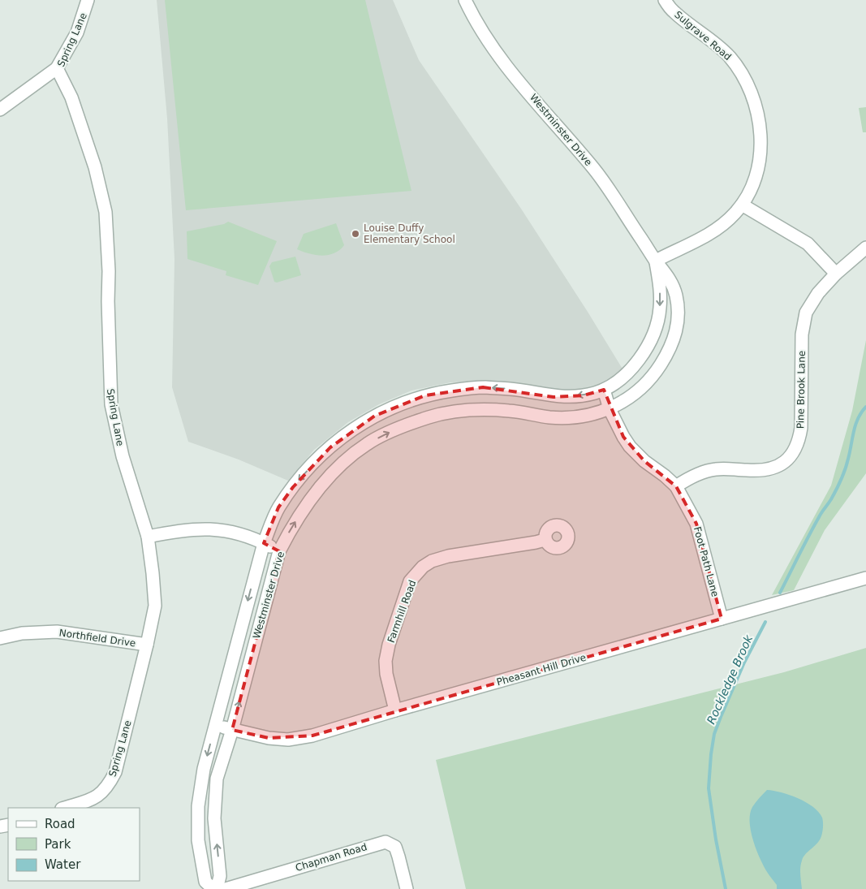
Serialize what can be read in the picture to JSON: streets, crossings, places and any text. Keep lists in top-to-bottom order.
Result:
{
  "streets": {
    "street": [
      "Sulgrave Road",
      "Spring Lane",
      "Westminster Drive",
      "Pine Brook Lane",
      "Foot Path Lane",
      "Farmhill Road",
      "Northfield Drive",
      "Pheasant Hill Drive",
      "Chapman Road"
    ]
  },
  "crossings": [
    ["Sulgrave Road", "Westminster Drive"],
    ["Spring Lane", "Northfield Drive"],
    ["Westminster Drive", "Foot Path Lane"],
    ["Westminster Drive", "Pheasant Hill Drive"],
    ["Pine Brook Lane", "Foot Path Lane"],
    ["Foot Path Lane", "Pheasant Hill Drive"],
    ["Farmhill Road", "Pheasant Hill Drive"]
  ],
  "water": ["Rockledge Brook"],
  "places": ["Louise Duffy Elementary School"],
  "legend": ["Road", "Park", "Water"]
}
